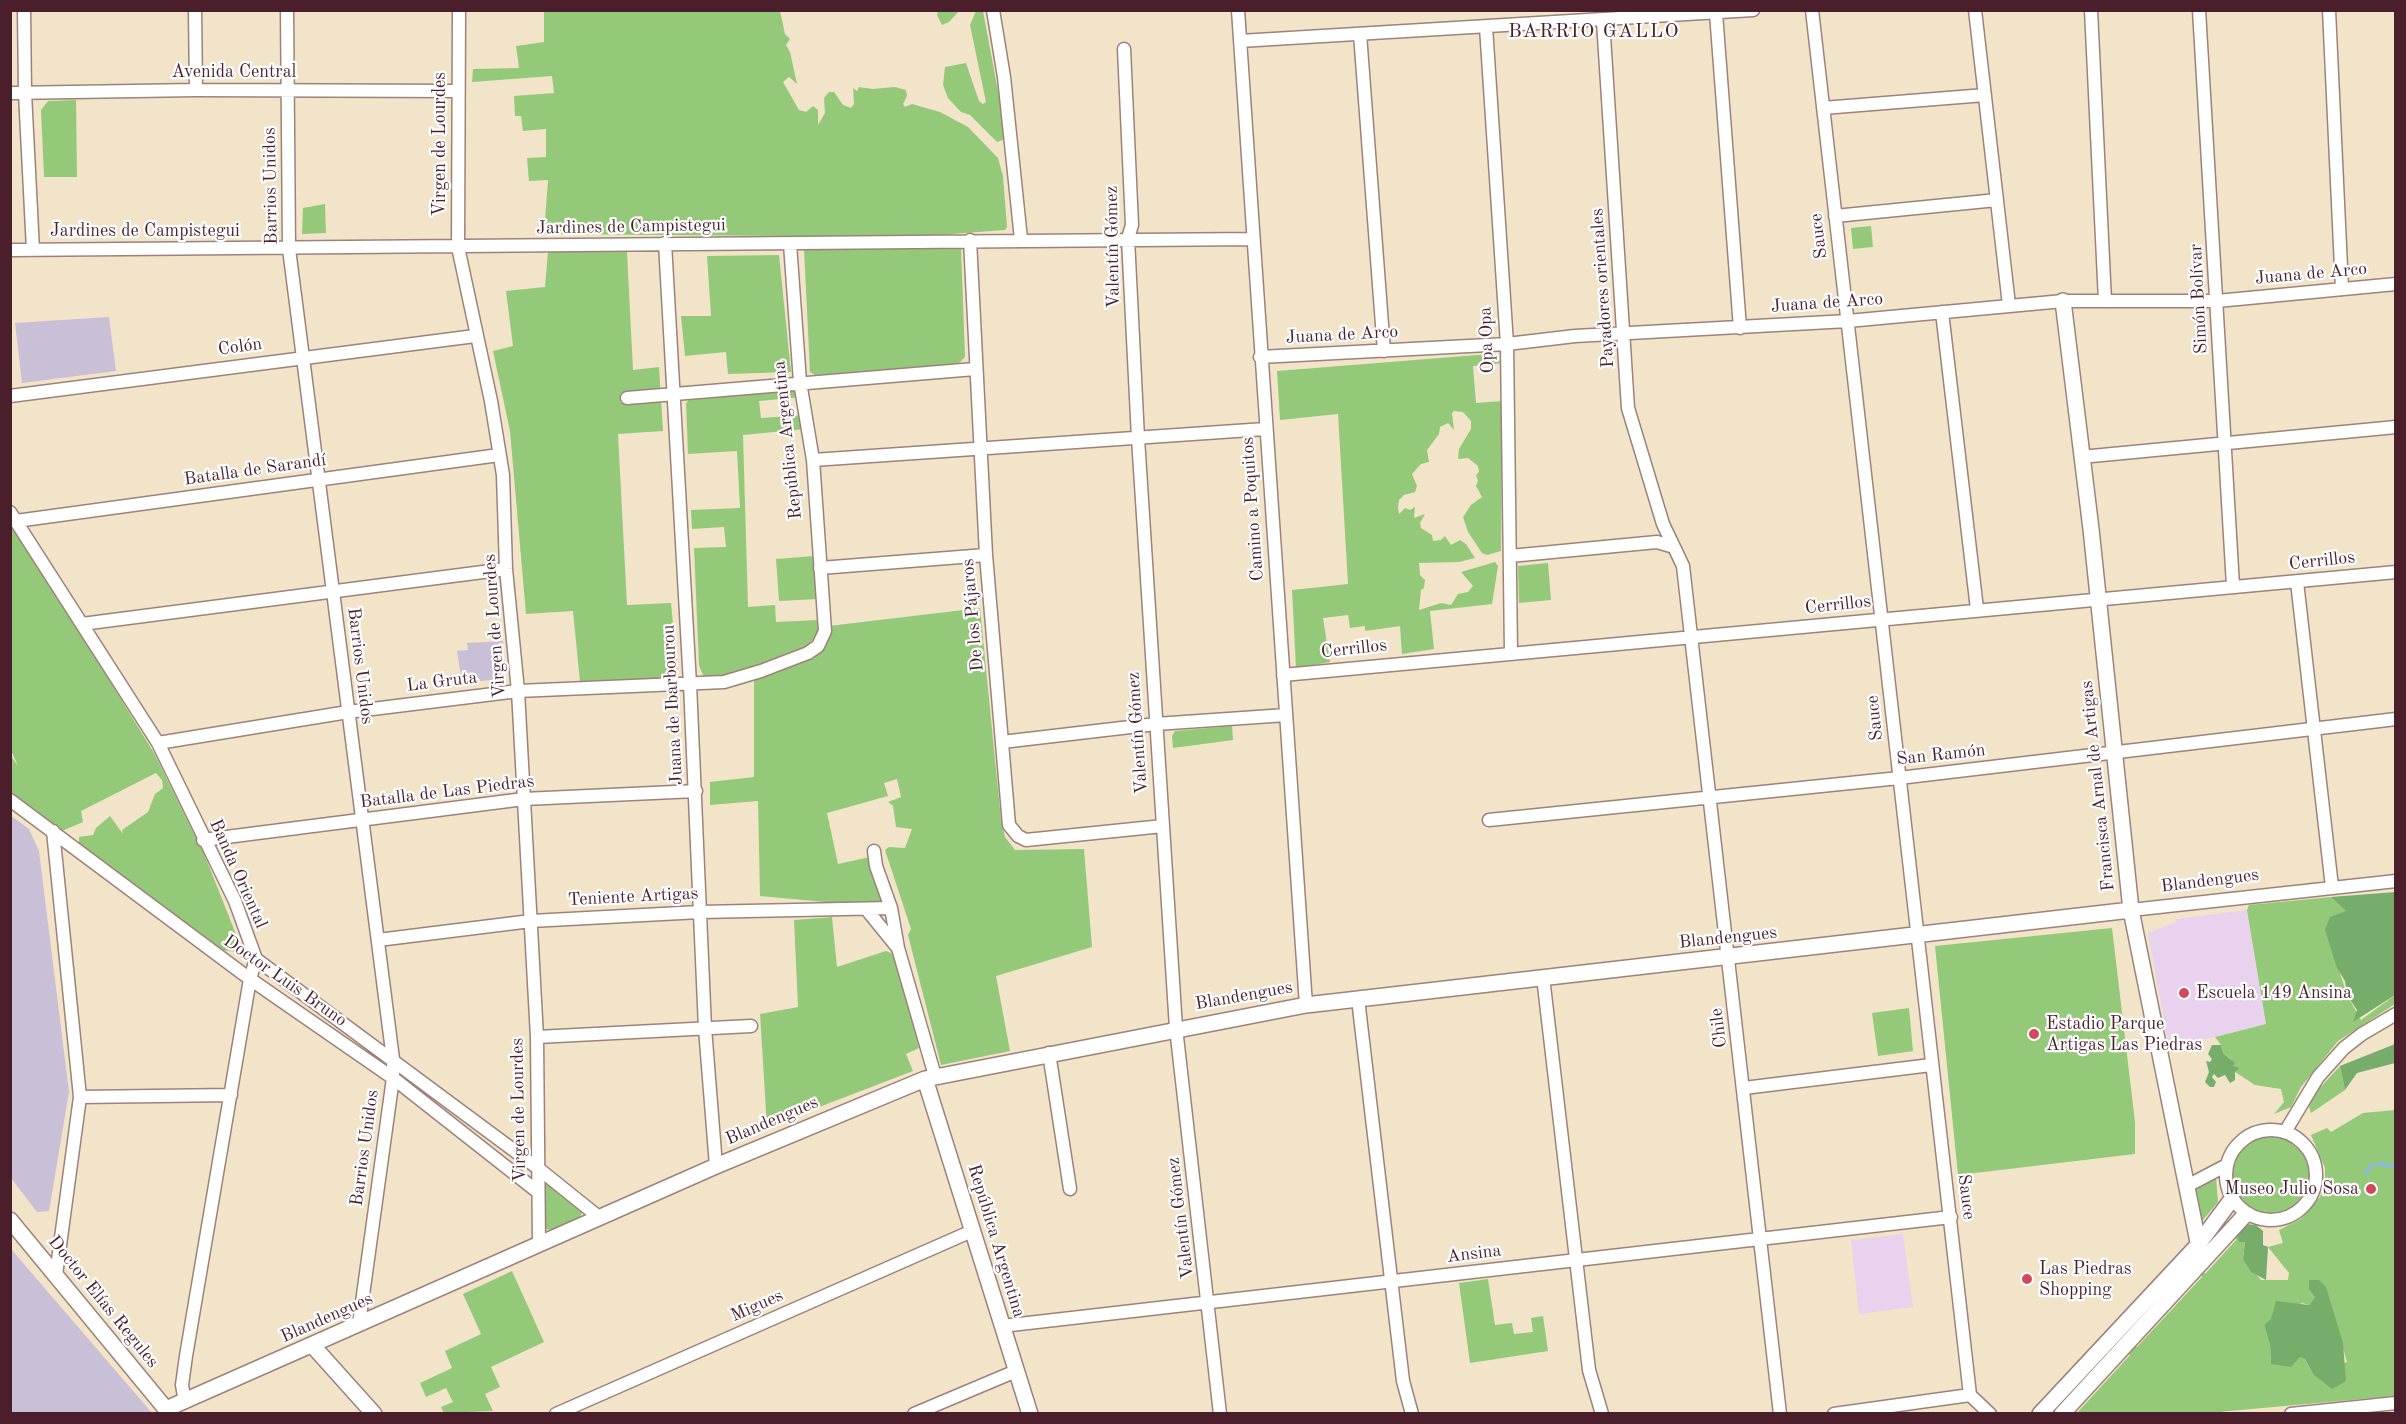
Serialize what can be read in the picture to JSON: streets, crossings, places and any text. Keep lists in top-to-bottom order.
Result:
{
  "streets": {
    "street": [
      "Avenida Central",
      "Virgen de Lourdes",
      "Barrios Unidos",
      "Jardines de Campistegui",
      "Sauce",
      "Valentín Gómez",
      "Juana de Arco",
      "Payadores orientales",
      "Simón Bolívar",
      "Opa Opa",
      "Colón",
      "República Argentina",
      "Batalla de Sarandí",
      "Camino a Poquitos",
      "Cerrillos",
      "De los Pájaros",
      "La Gruta",
      "Juana de Ibarbourou",
      "San Ramón",
      "Francisca Arnal de Artigas",
      "Batalla de Las Piedras",
      "Banda Oriental",
      "Blandengues",
      "Teniente Artigas",
      "Doctor Luis Bruno",
      "Chile",
      "Ansina",
      "Doctor Elías Regules",
      "Migues"
    ]
  },
  "crossings": [
    ["Avenida Central", "Virgen de Lourdes"],
    ["Avenida Central", "Barrios Unidos"],
    ["Virgen de Lourdes", "Jardines de Campistegui"],
    ["Virgen de Lourdes", "Colón"],
    ["Virgen de Lourdes", "Batalla de Sarandí"],
    ["Virgen de Lourdes", "La Gruta"],
    ["Virgen de Lourdes", "Batalla de Las Piedras"],
    ["Virgen de Lourdes", "Blandengues"],
    ["Virgen de Lourdes", "Teniente Artigas"],
    ["Virgen de Lourdes", "Doctor Luis Bruno"],
    ["Barrios Unidos", "Jardines de Campistegui"],
    ["Barrios Unidos", "Colón"],
    ["Barrios Unidos", "Batalla de Sarandí"],
    ["Barrios Unidos", "La Gruta"],
    ["Barrios Unidos", "Batalla de Las Piedras"],
    ["Barrios Unidos", "Blandengues"],
    ["Barrios Unidos", "Teniente Artigas"],
    ["Barrios Unidos", "Doctor Luis Bruno"],
    ["Jardines de Campistegui", "Valentín Gómez"],
    ["Jardines de Campistegui", "República Argentina"],
    ["Jardines de Campistegui", "Camino a Poquitos"],
    ["Jardines de Campistegui", "De los Pájaros"],
    ["Jardines de Campistegui", "Juana de Ibarbourou"],
    ["Sauce", "Juana de Arco"],
    ["Sauce", "Cerrillos"],
    ["Sauce", "San Ramón"],
    ["Sauce", "Blandengues"],
    ["Sauce", "Ansina"],
    ["Valentín Gómez", "De los Pájaros"],
    ["Valentín Gómez", "Blandengues"],
    ["Valentín Gómez", "Ansina"],
    ["Juana de Arco", "Payadores orientales"],
    ["Juana de Arco", "Simón Bolívar"],
    ["Juana de Arco", "Opa Opa"],
    ["Juana de Arco", "Camino a Poquitos"],
    ["Juana de Arco", "Francisca Arnal de Artigas"],
    ["Payadores orientales", "Cerrillos"],
    ["Payadores orientales", "Chile"],
    ["Simón Bolívar", "Cerrillos"],
    ["Opa Opa", "Cerrillos"],
    ["República Argentina", "La Gruta"],
    ["República Argentina", "Blandengues"],
    ["República Argentina", "Teniente Artigas"],
    ["República Argentina", "Ansina"],
    ["República Argentina", "Migues"],
    ["Batalla de Sarandí", "Banda Oriental"],
    ["Camino a Poquitos", "Cerrillos"],
    ["Camino a Poquitos", "Blandengues"],
    ["Cerrillos", "Francisca Arnal de Artigas"],
    ["Cerrillos", "Chile"],
    ["La Gruta", "Juana de Ibarbourou"],
    ["La Gruta", "Banda Oriental"],
    ["Juana de Ibarbourou", "Batalla de Las Piedras"],
    ["Juana de Ibarbourou", "Blandengues"],
    ["Juana de Ibarbourou", "Teniente Artigas"],
    ["San Ramón", "Francisca Arnal de Artigas"],
    ["San Ramón", "Chile"],
    ["Francisca Arnal de Artigas", "Blandengues"],
    ["Batalla de Las Piedras", "Banda Oriental"],
    ["Banda Oriental", "Doctor Luis Bruno"],
    ["Blandengues", "Doctor Luis Bruno"],
    ["Blandengues", "Chile"],
    ["Blandengues", "Doctor Elías Regules"],
    ["Chile", "Ansina"]
  ],
  "districts": ["BARRIO GALLO"],
  "places": [
    "Escuela 149 Ansina",
    "Estadio Parque Artigas Las Piedras",
    "Museo Julio Sosa",
    "Las Piedras Shopping"
  ]
}
